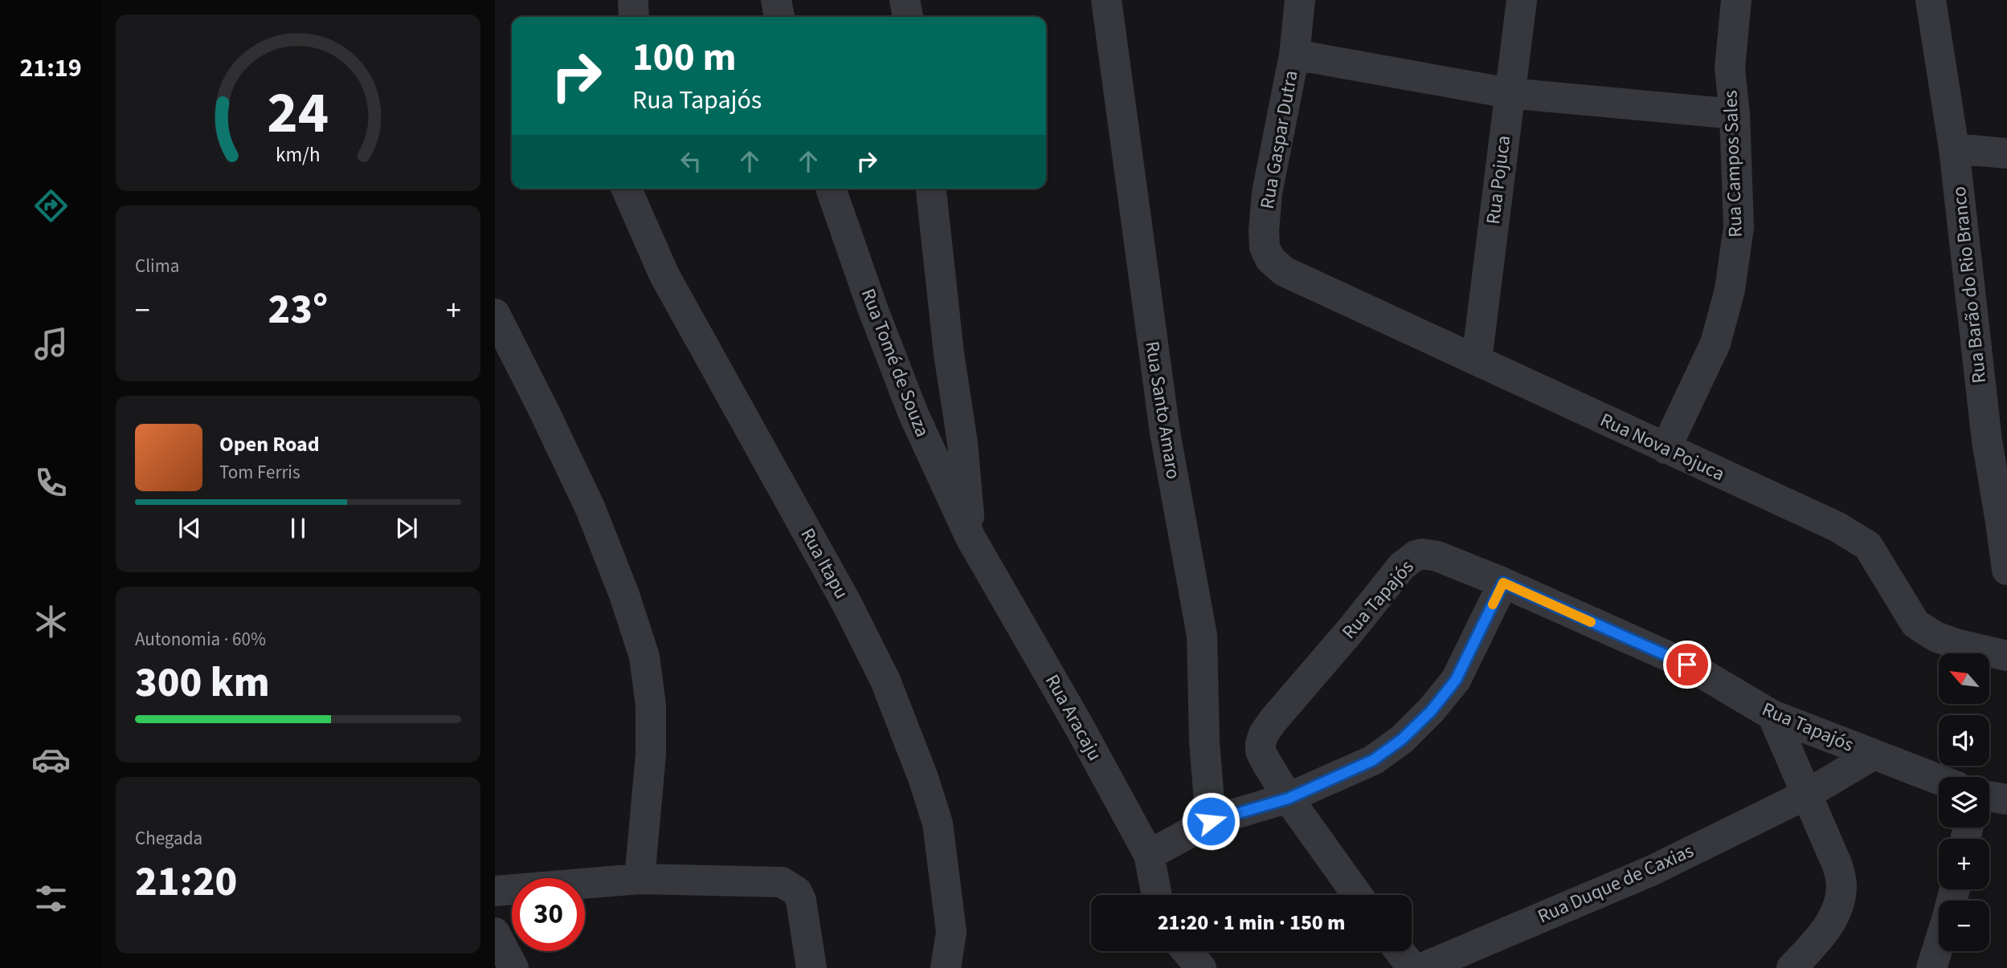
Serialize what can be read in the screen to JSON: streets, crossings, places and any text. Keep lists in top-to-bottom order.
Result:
{
  "streets": {
    "street": [
      "Rua Gaspar Dutra",
      "Rua Campos Sales",
      "Rua Pojuca",
      "Rua Barão do Rio Branco",
      "Rua Tomé de Souza",
      "Rua Santo Amaro",
      "Rua Nova Pojuca",
      "Rua Itapu",
      "Rua Tapajós",
      "Rua Aracaju",
      "Rua Duque de Caxias"
    ]
  },
  "crossings": [
    ["Rua Gaspar Dutra", "Rua Nova Pojuca"],
    ["Rua Campos Sales", "Rua Nova Pojuca"],
    ["Rua Pojuca", "Rua Nova Pojuca"],
    ["Rua Tomé de Souza", "Rua Aracaju"],
    ["Rua Tapajós", "Rua Duque de Caxias"]
  ],
  "north": "top left",
  "page": {
    "tabs": "21:19",
    "turn": ["100 m", "Rua Tapajós"],
    "tile": [
      "Clima",
      ["Autonomia · 60%", "300 km"],
      ["Chegada", "21:20"]
    ],
    "heat": ["−", "23°", "+"],
    "song": ["Open Road", "Tom Ferris"],
    "map_buttons": ["+", "−"],
    "limit": "30",
    "trip": "21:20 · 1 min · 150 m",
    "gauge": ["24", "km/h"]
  }
}
